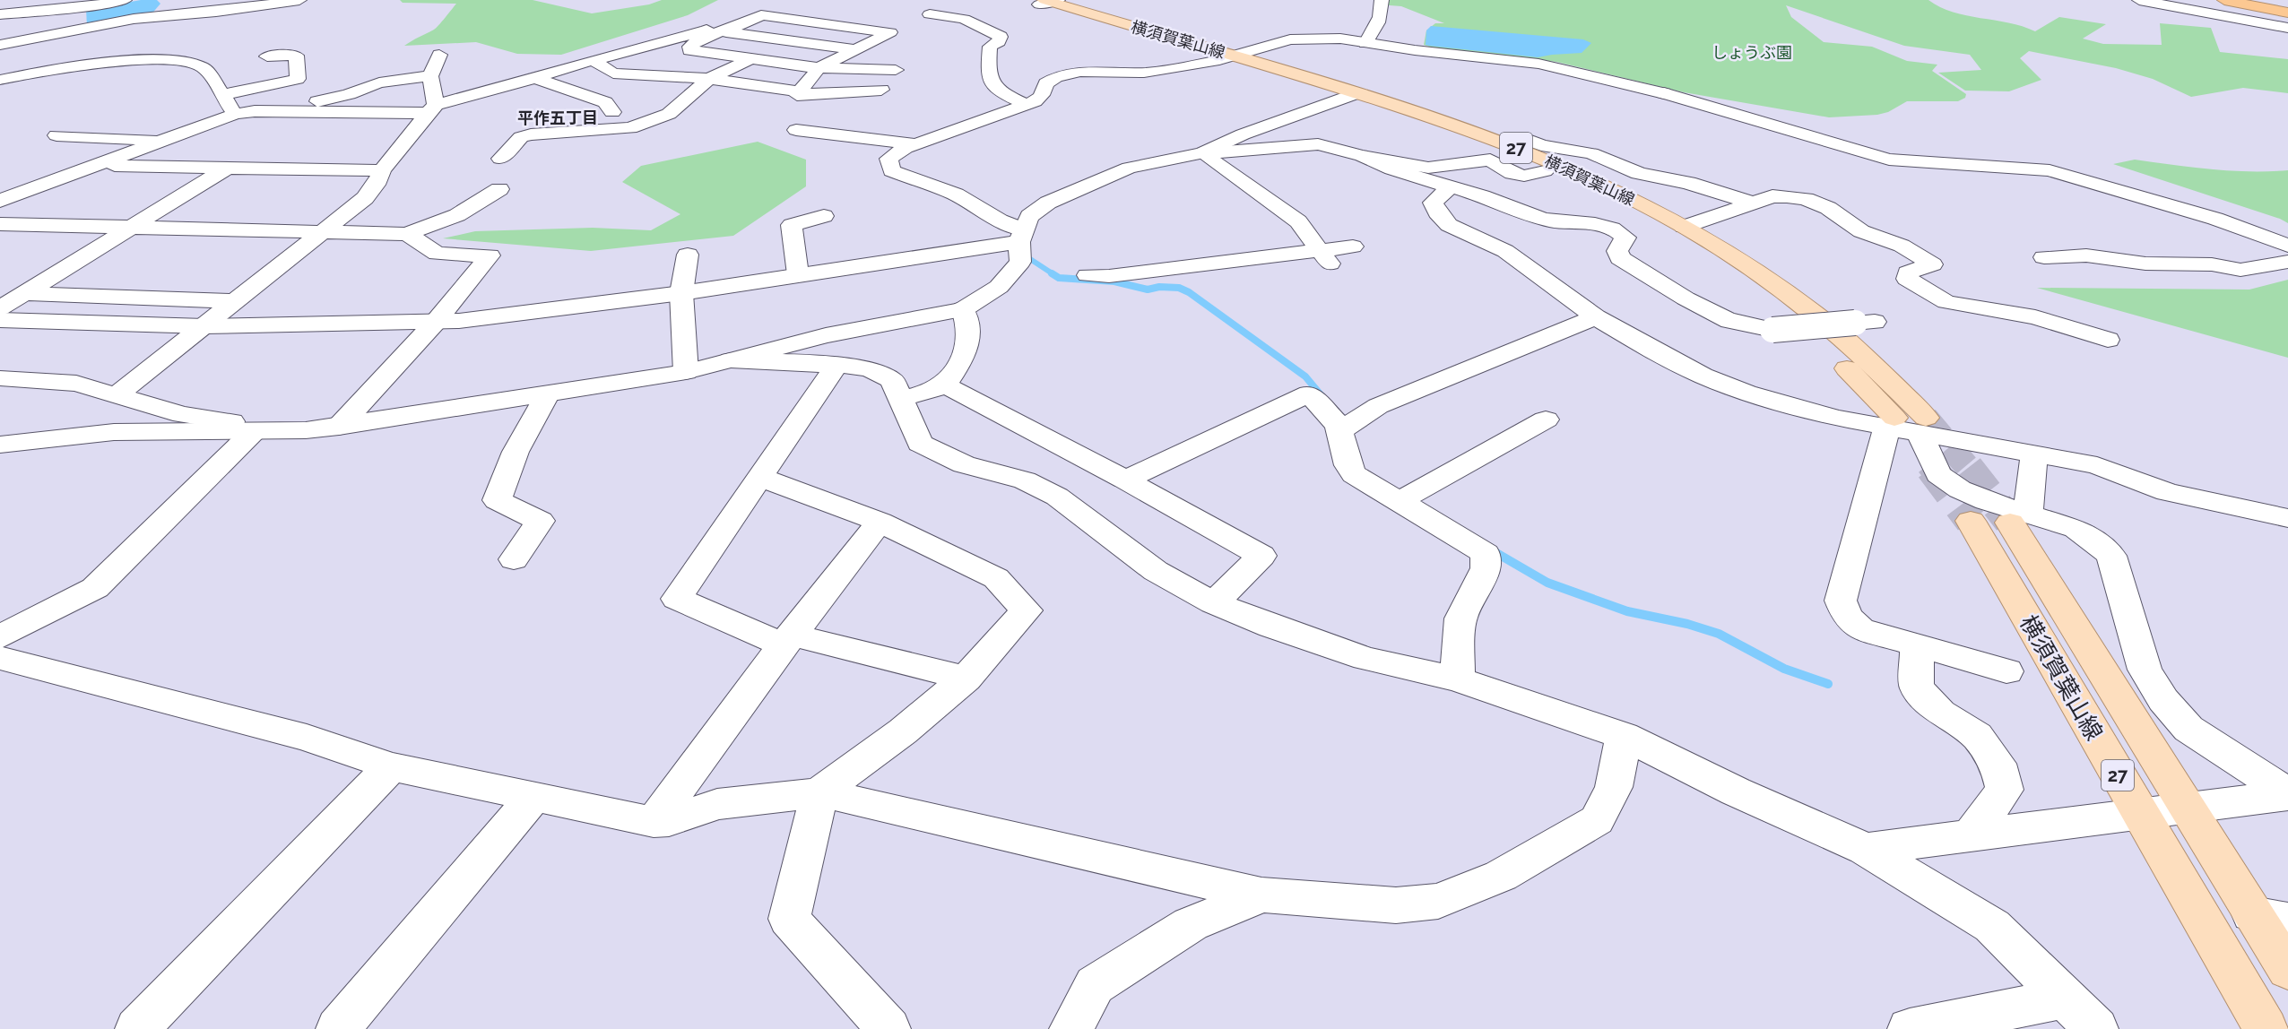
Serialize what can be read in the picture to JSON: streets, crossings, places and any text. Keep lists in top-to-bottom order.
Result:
{
  "streets": {
    "main road": ["横須賀葉山線", "27"]
  },
  "districts": ["平作五丁目"],
  "parks": ["しょうぶ園"]
}
